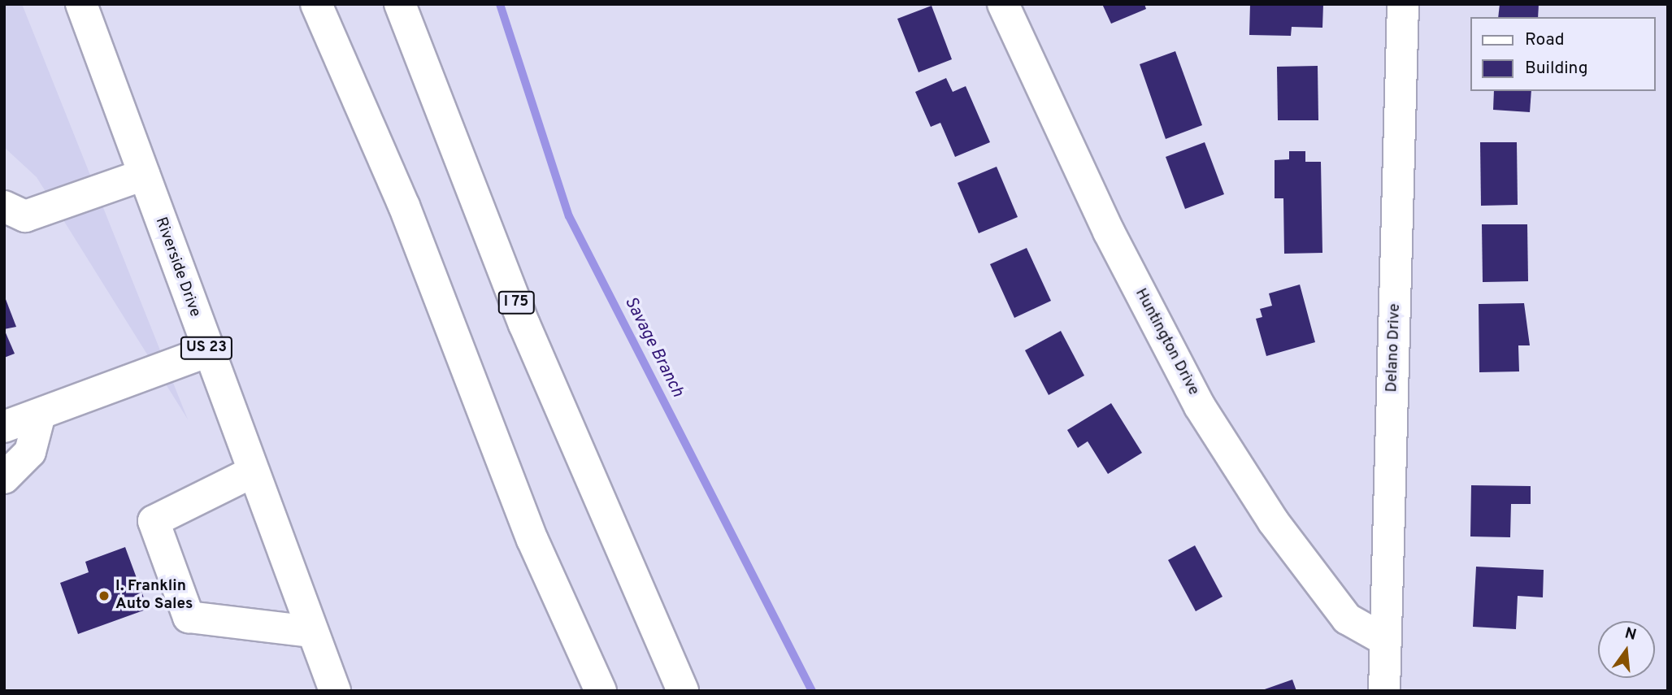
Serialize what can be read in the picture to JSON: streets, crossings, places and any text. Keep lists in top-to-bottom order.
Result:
{
  "streets": {
    "main road": [
      "Riverside Drive",
      "I 75",
      "Huntington Drive",
      "US 23",
      "Delano Drive"
    ]
  },
  "crossings": [
    ["Huntington Drive", "Delano Drive"]
  ],
  "water": ["Savage Branch"],
  "places": ["I. Franklin Auto Sales"],
  "legend": ["Road", "Building"],
  "north": "top"
}
